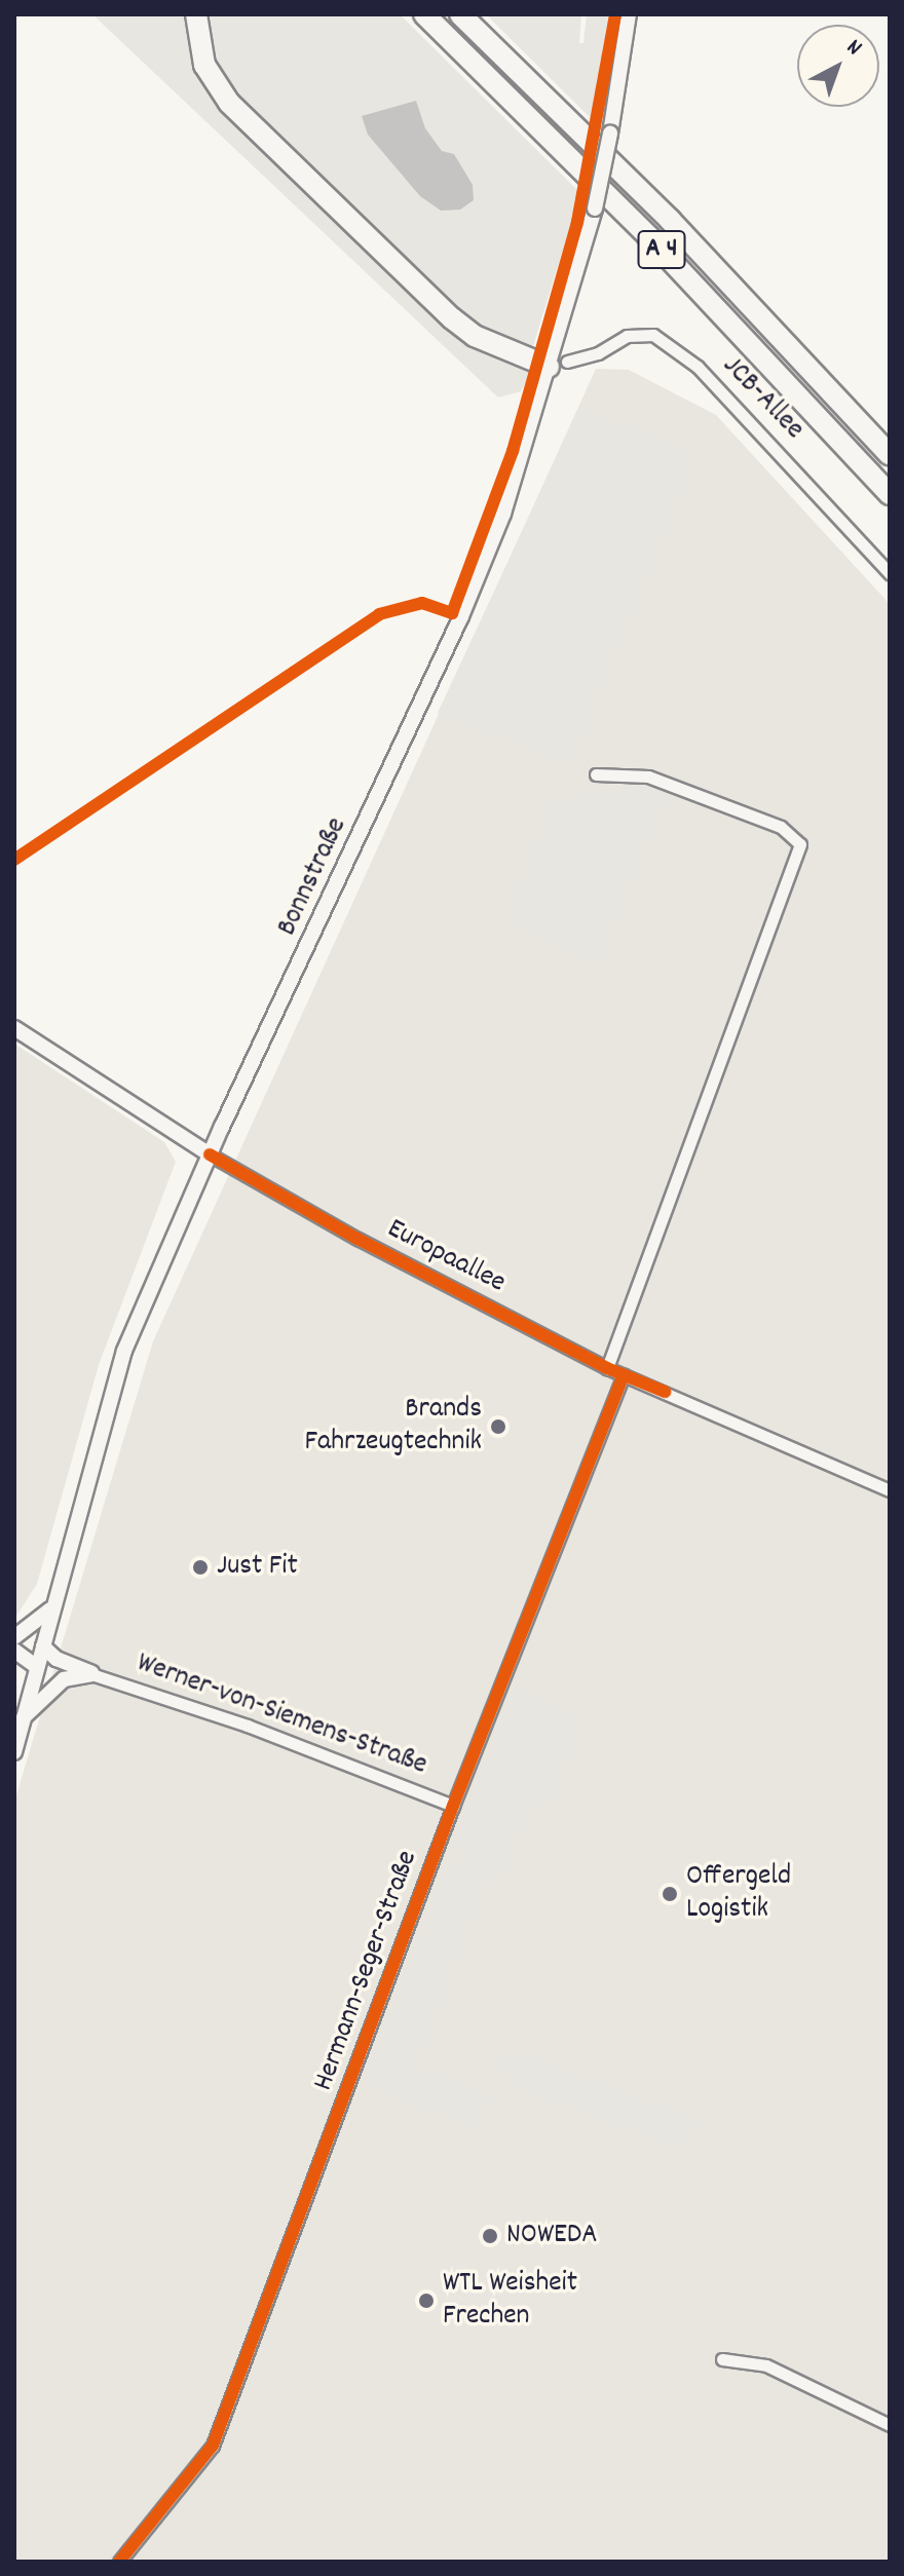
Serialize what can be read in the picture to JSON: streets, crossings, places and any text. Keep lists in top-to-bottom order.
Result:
{
  "streets": {
    "highway": ["A 4"],
    "main road": ["Bonnstraße"],
    "street": [
      "JCB-Allee",
      "Europaallee",
      "Werner-von-Siemens-Straße",
      "Hermann-Seger-Straße"
    ]
  },
  "crossings": [
    ["JCB-Allee", "Bonnstraße"],
    ["Bonnstraße", "Europaallee"],
    ["Europaallee", "Hermann-Seger-Straße"],
    ["Werner-von-Siemens-Straße", "Hermann-Seger-Straße"]
  ],
  "places": [
    "Brands Fahrzeugtechnik",
    "Just Fit",
    "Offergeld Logistik",
    "NOWEDA",
    "WTL Weisheit Frechen"
  ],
  "north": "top right"
}
